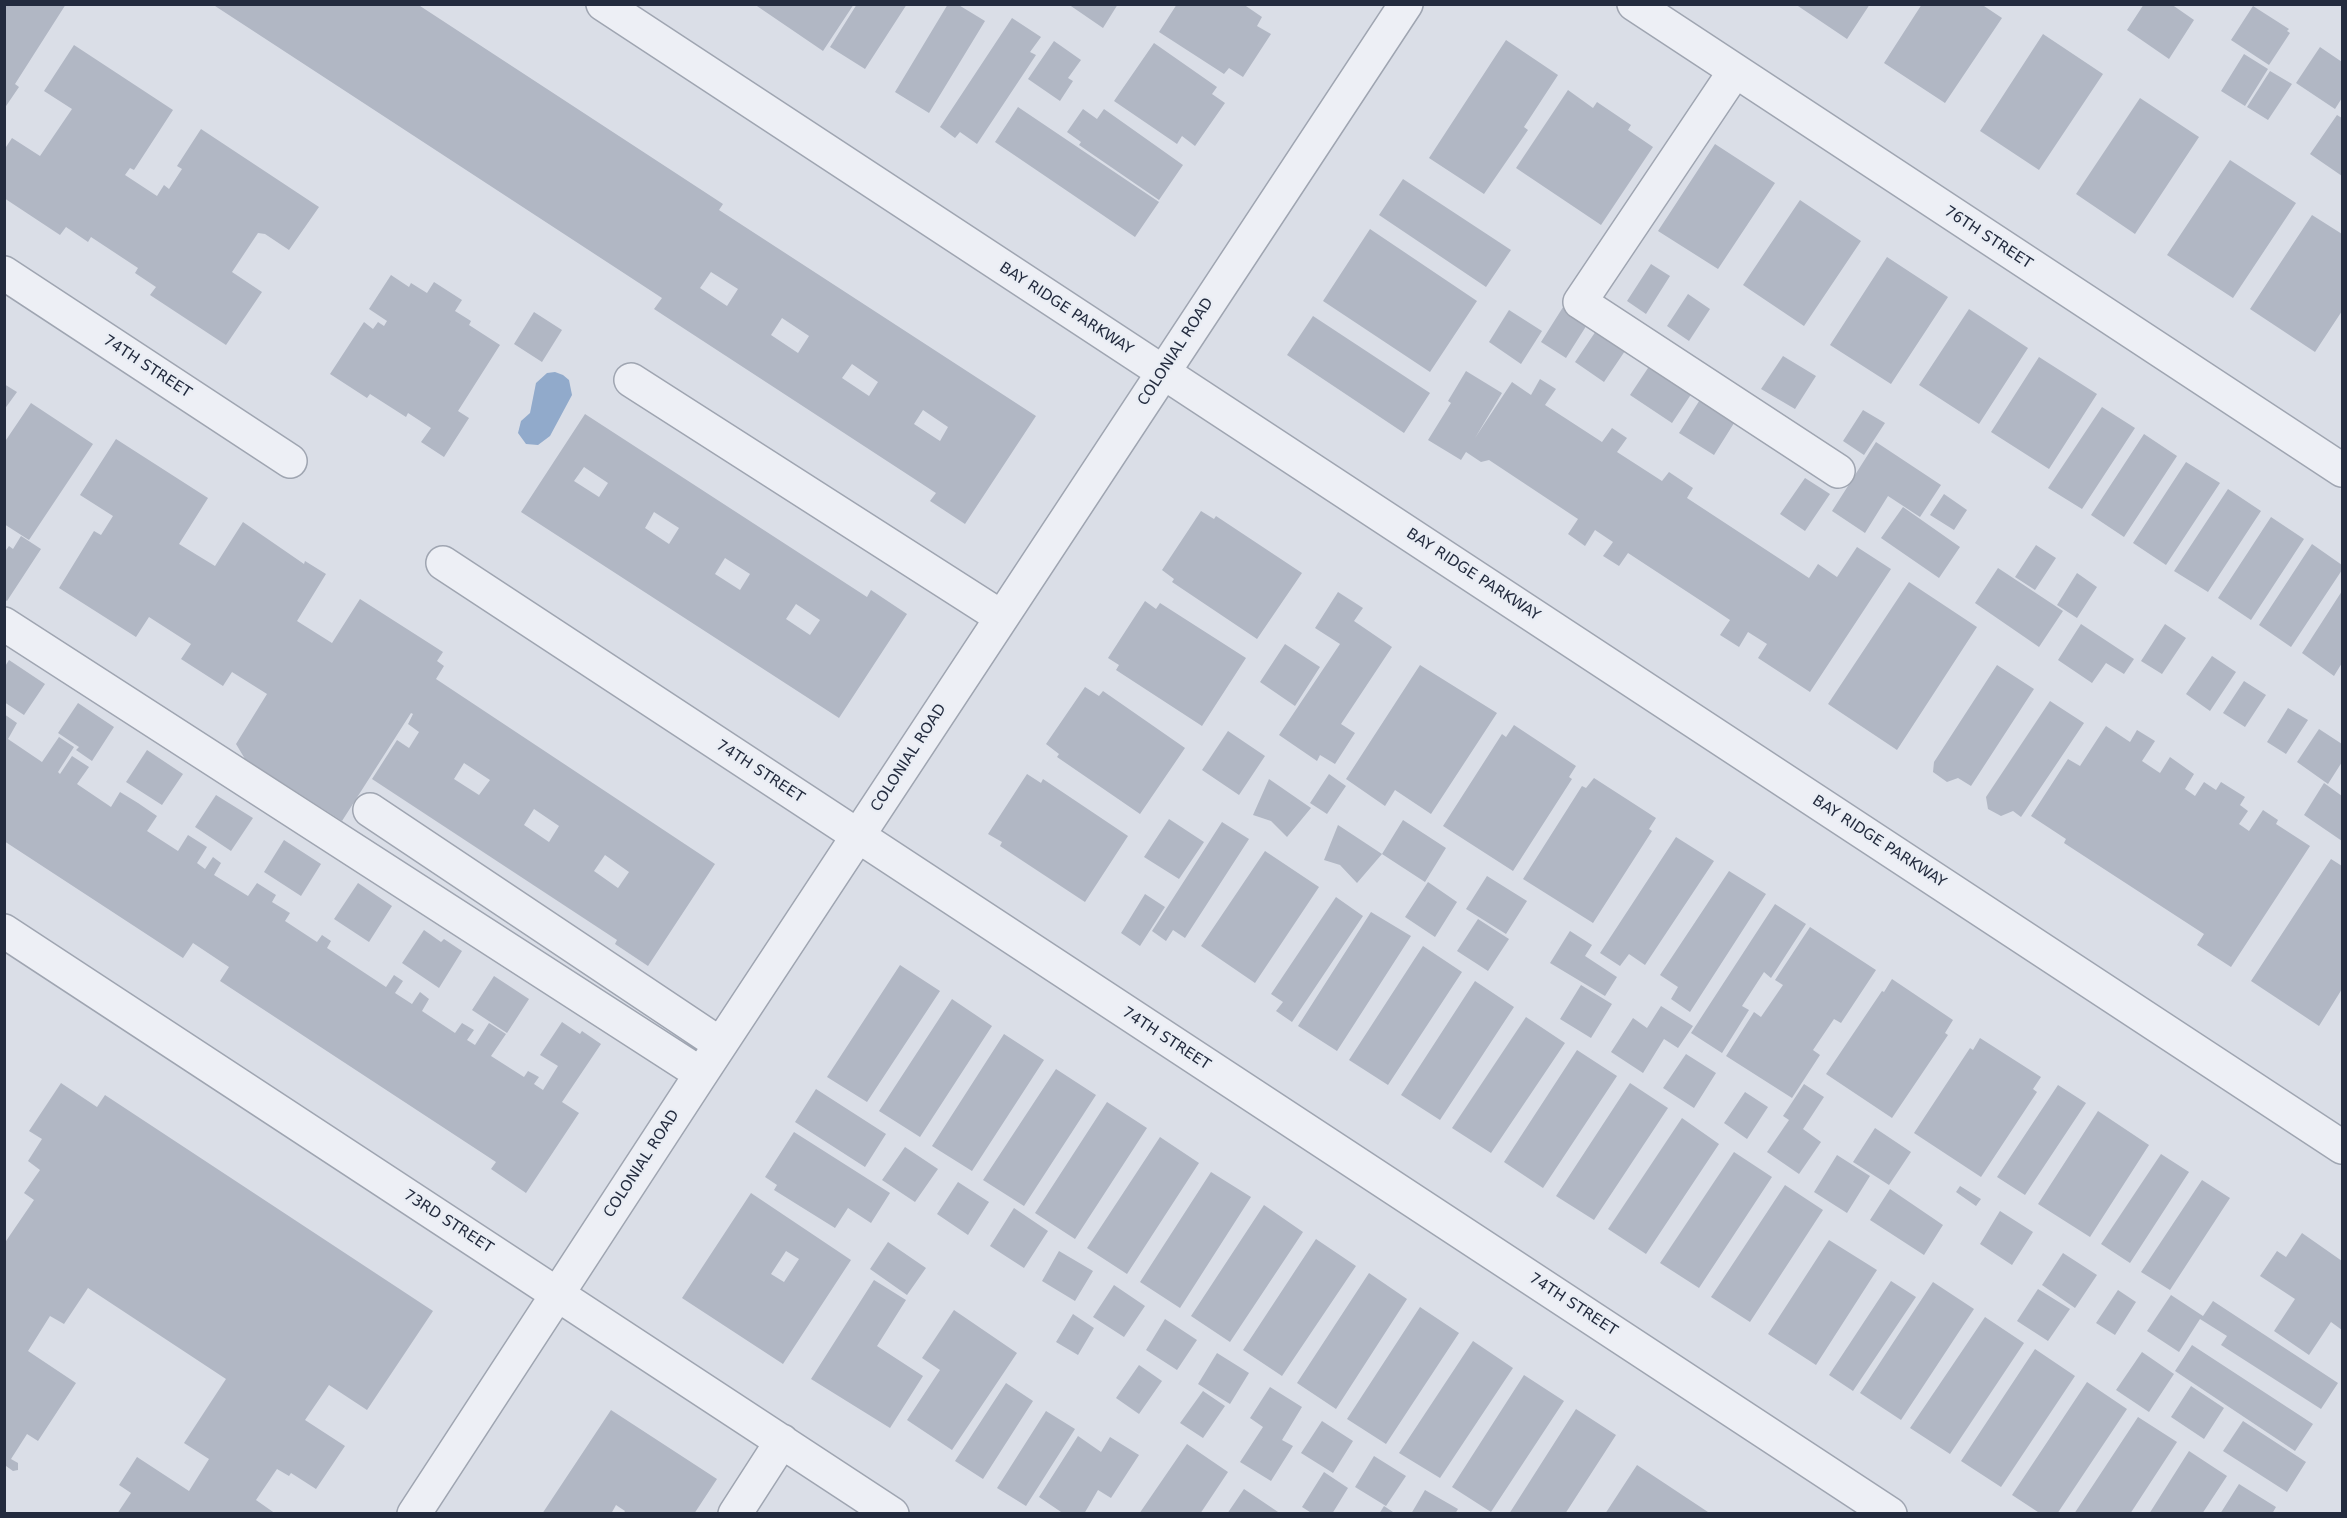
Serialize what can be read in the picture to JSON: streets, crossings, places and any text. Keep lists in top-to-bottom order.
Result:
{
  "streets": {
    "street": [
      "76TH STREET",
      "BAY RIDGE PARKWAY",
      "COLONIAL ROAD",
      "74TH STREET",
      "73RD STREET"
    ]
  },
  "crossings": [
    ["BAY RIDGE PARKWAY", "COLONIAL ROAD"],
    ["COLONIAL ROAD", "74TH STREET"],
    ["COLONIAL ROAD", "73RD STREET"]
  ]
}
